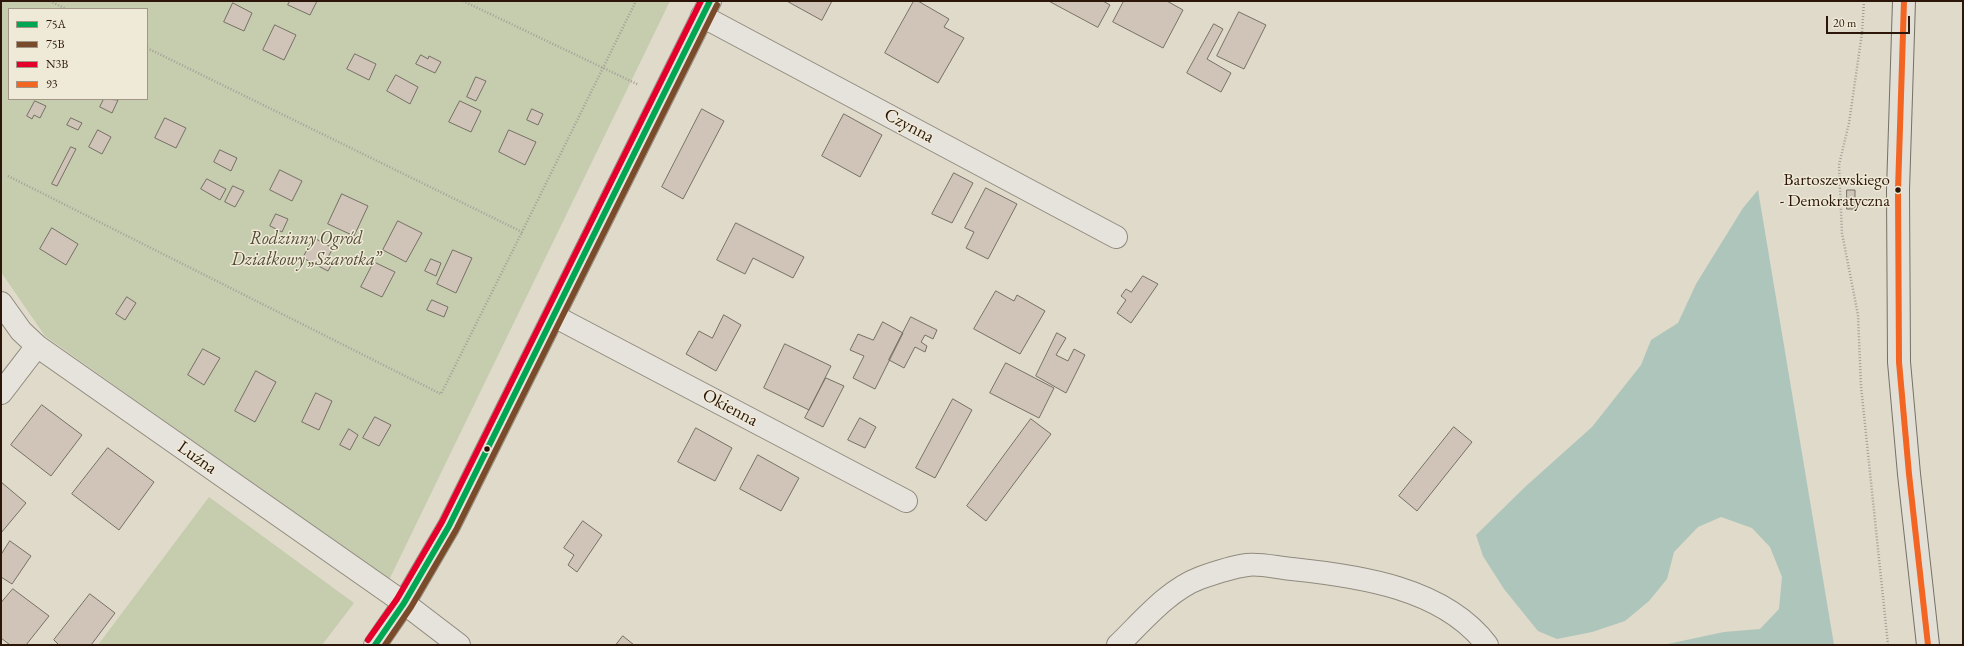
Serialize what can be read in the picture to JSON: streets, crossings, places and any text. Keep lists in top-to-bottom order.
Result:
{
  "streets": {
    "street": ["Czynna", "Okienna", "Luźna"]
  },
  "parks": ["Rodzinny Ogród Działkowy „Szarotka”"],
  "places": ["Bartoszewskiego - Demokratyczna"],
  "lines": [
    "transit line 75A",
    "transit line N3B",
    "transit line 93",
    "transit line 75B"
  ],
  "legend": [
    "75A",
    "75B",
    "N3B",
    "93"
  ],
  "scale_bar": "20 m"
}
